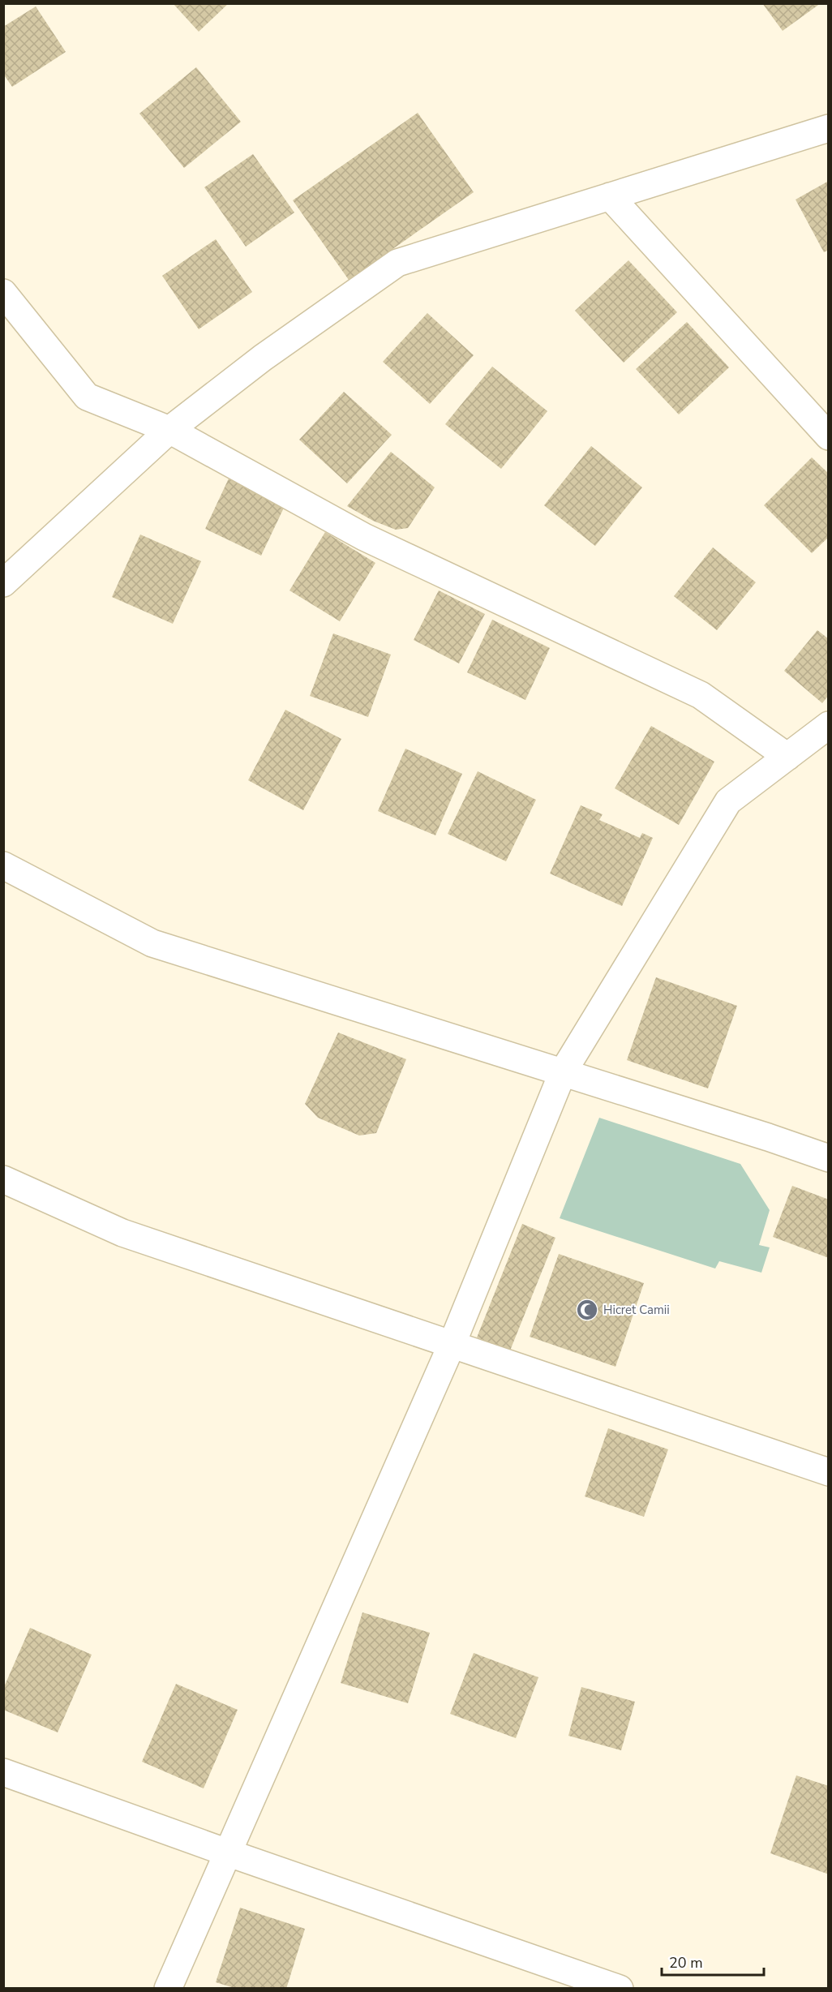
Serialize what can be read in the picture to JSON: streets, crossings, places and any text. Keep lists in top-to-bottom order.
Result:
{
  "places": {
    "mosque": ["Hicret Camii"]
  },
  "scale_bar": "20 m"
}
